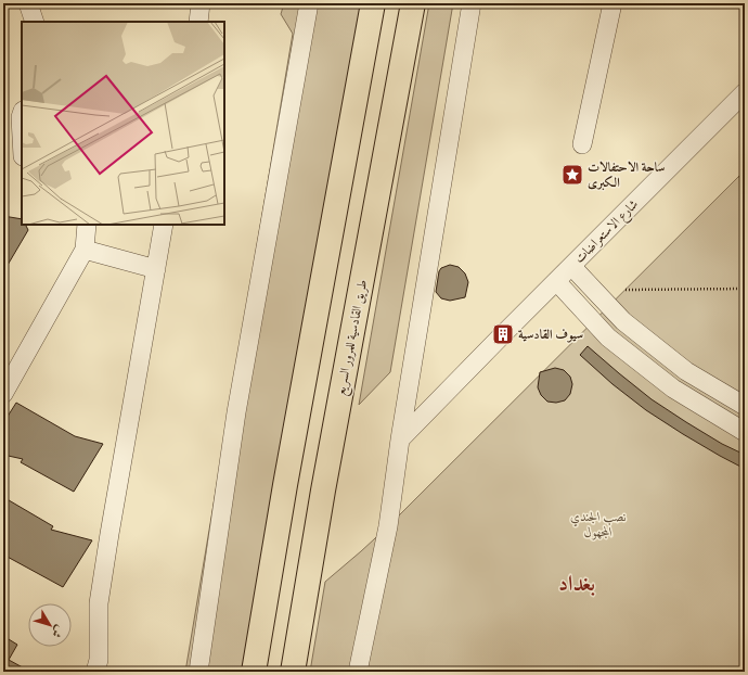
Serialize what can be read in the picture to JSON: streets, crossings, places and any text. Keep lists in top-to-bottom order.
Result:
{
  "streets": {
    "highway": ["طريق القادسية للمرور السريع"],
    "street": ["شارع الاستعراضات"]
  },
  "districts": ["بغداد"],
  "parks": ["نصب الجندي المجهول"],
  "places": {
    "place": ["ساحة الاحتفالات الكبرى"],
    "building": ["سيوف القادسية"]
  },
  "north": "bottom right"
}
